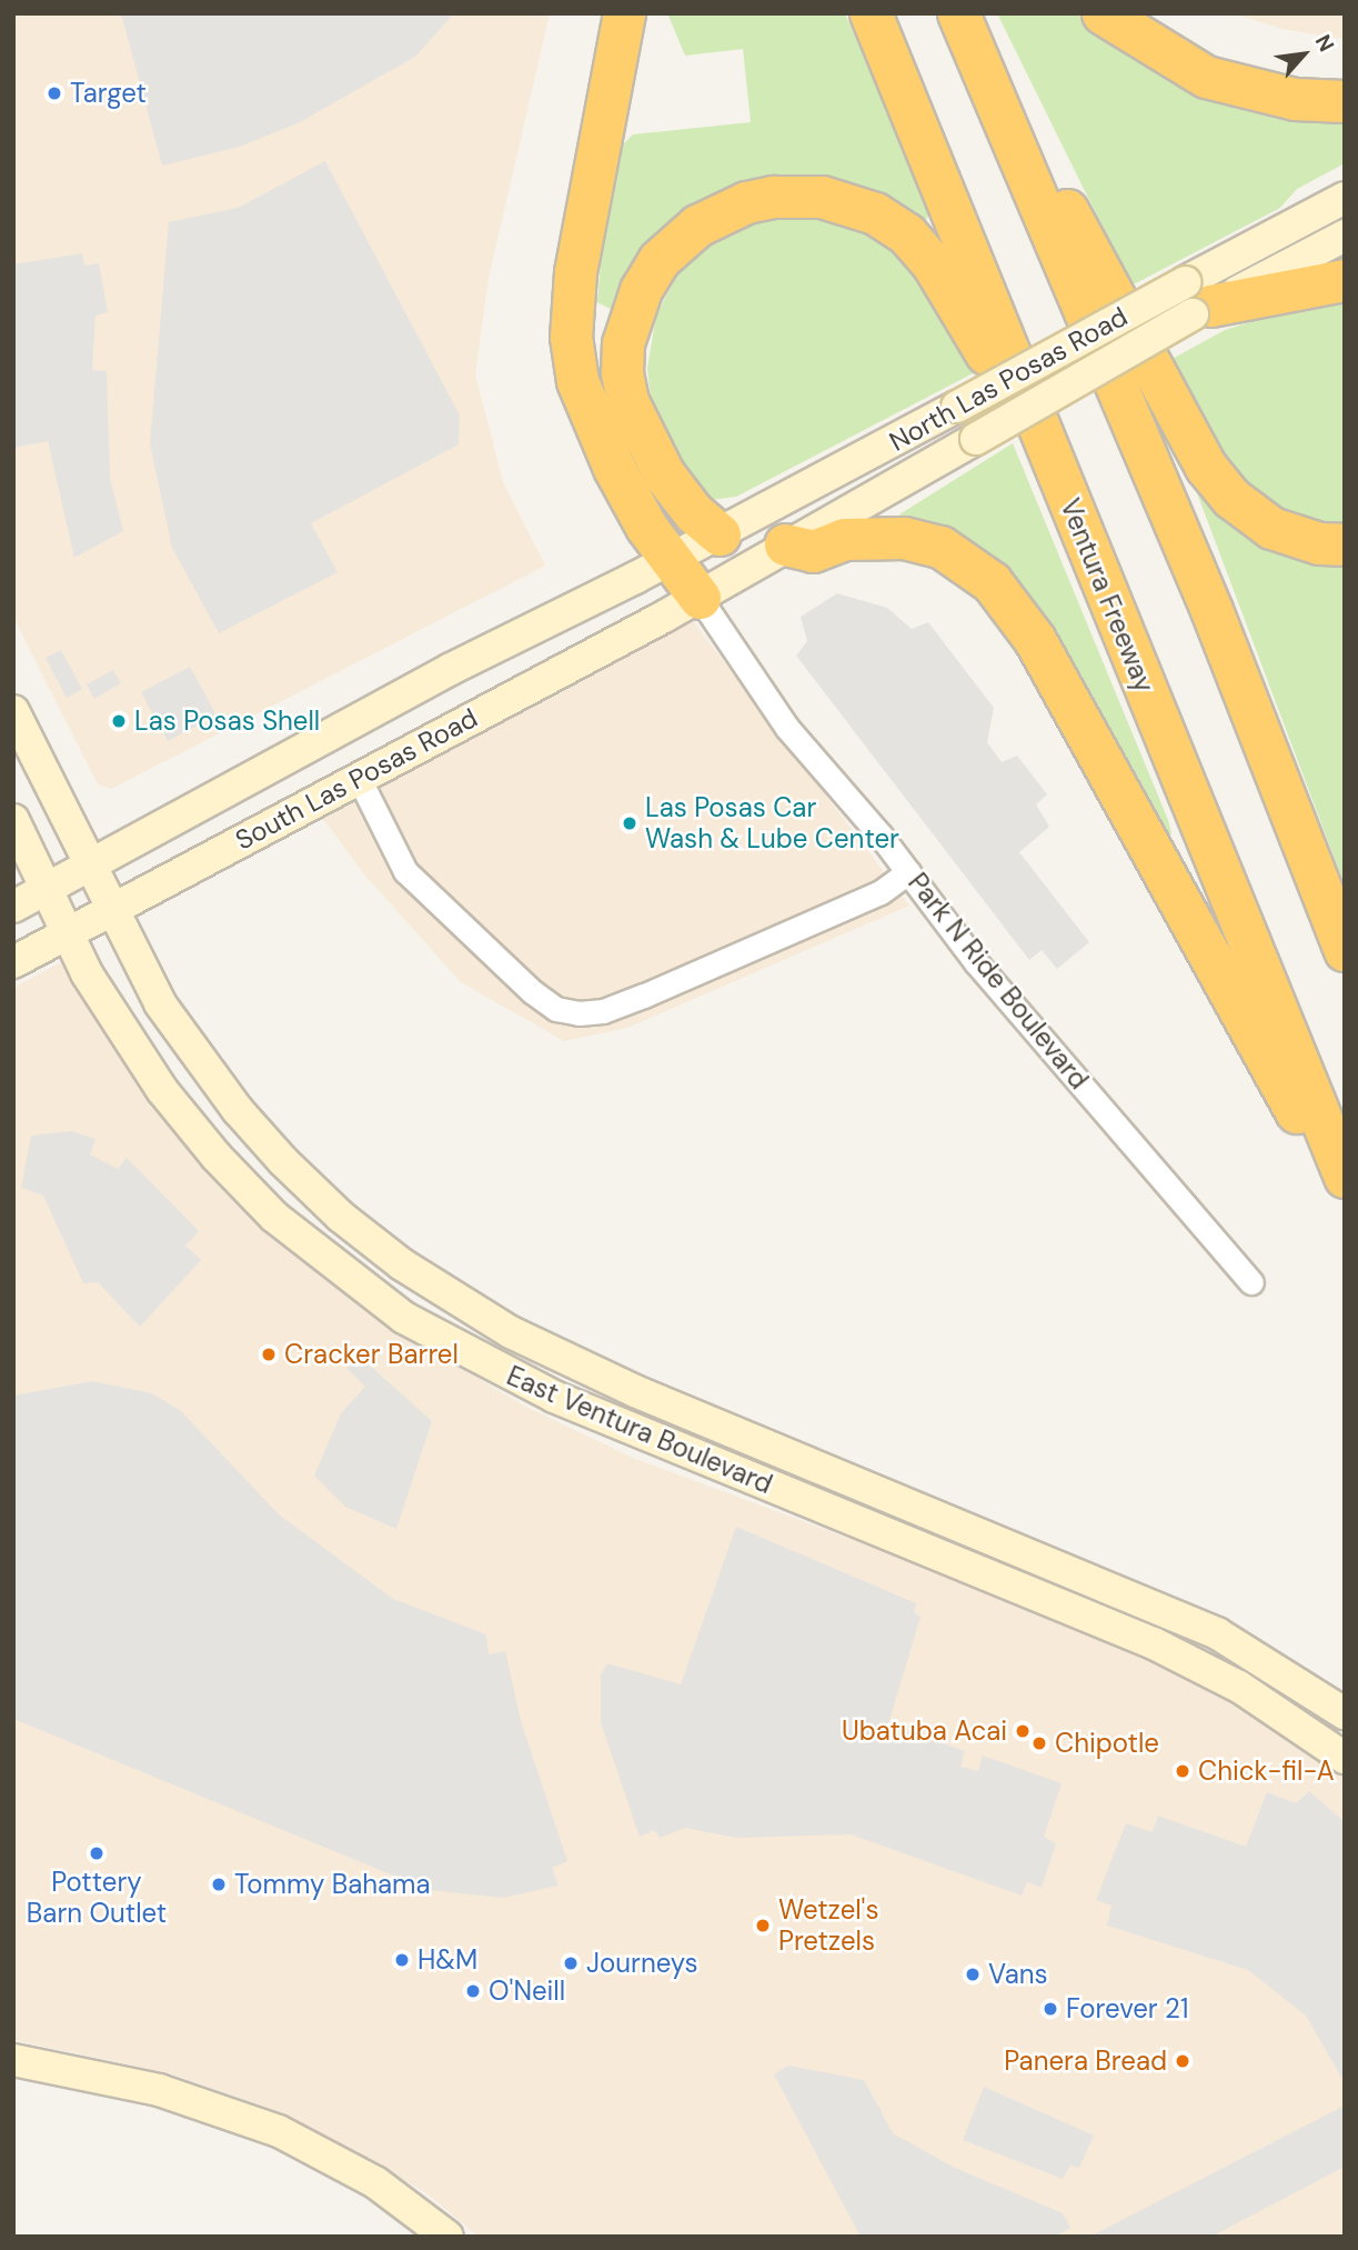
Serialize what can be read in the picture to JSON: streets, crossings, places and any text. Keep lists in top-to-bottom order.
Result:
{
  "streets": {
    "highway": ["Ventura Freeway"],
    "main road": ["North Las Posas Road", "South Las Posas Road", "East Ventura Boulevard"],
    "street": ["Park N Ride Boulevard"]
  },
  "crossings": [
    ["North Las Posas Road", "South Las Posas Road"],
    ["North Las Posas Road", "Park N Ride Boulevard"],
    ["South Las Posas Road", "Park N Ride Boulevard"],
    ["South Las Posas Road", "East Ventura Boulevard"]
  ],
  "places": [
    "Target",
    "Las Posas Shell",
    "Las Posas Car Wash & Lube Center",
    "Cracker Barrel",
    "Ubatuba Acai",
    "Chipotle",
    "Chick-fil-A",
    "Pottery Barn Outlet",
    "Tommy Bahama",
    "Wetzel's Pretzels",
    "H&M",
    "Journeys",
    "Vans",
    "O'Neill",
    "Forever 21",
    "Panera Bread"
  ],
  "north": "top right"
}
